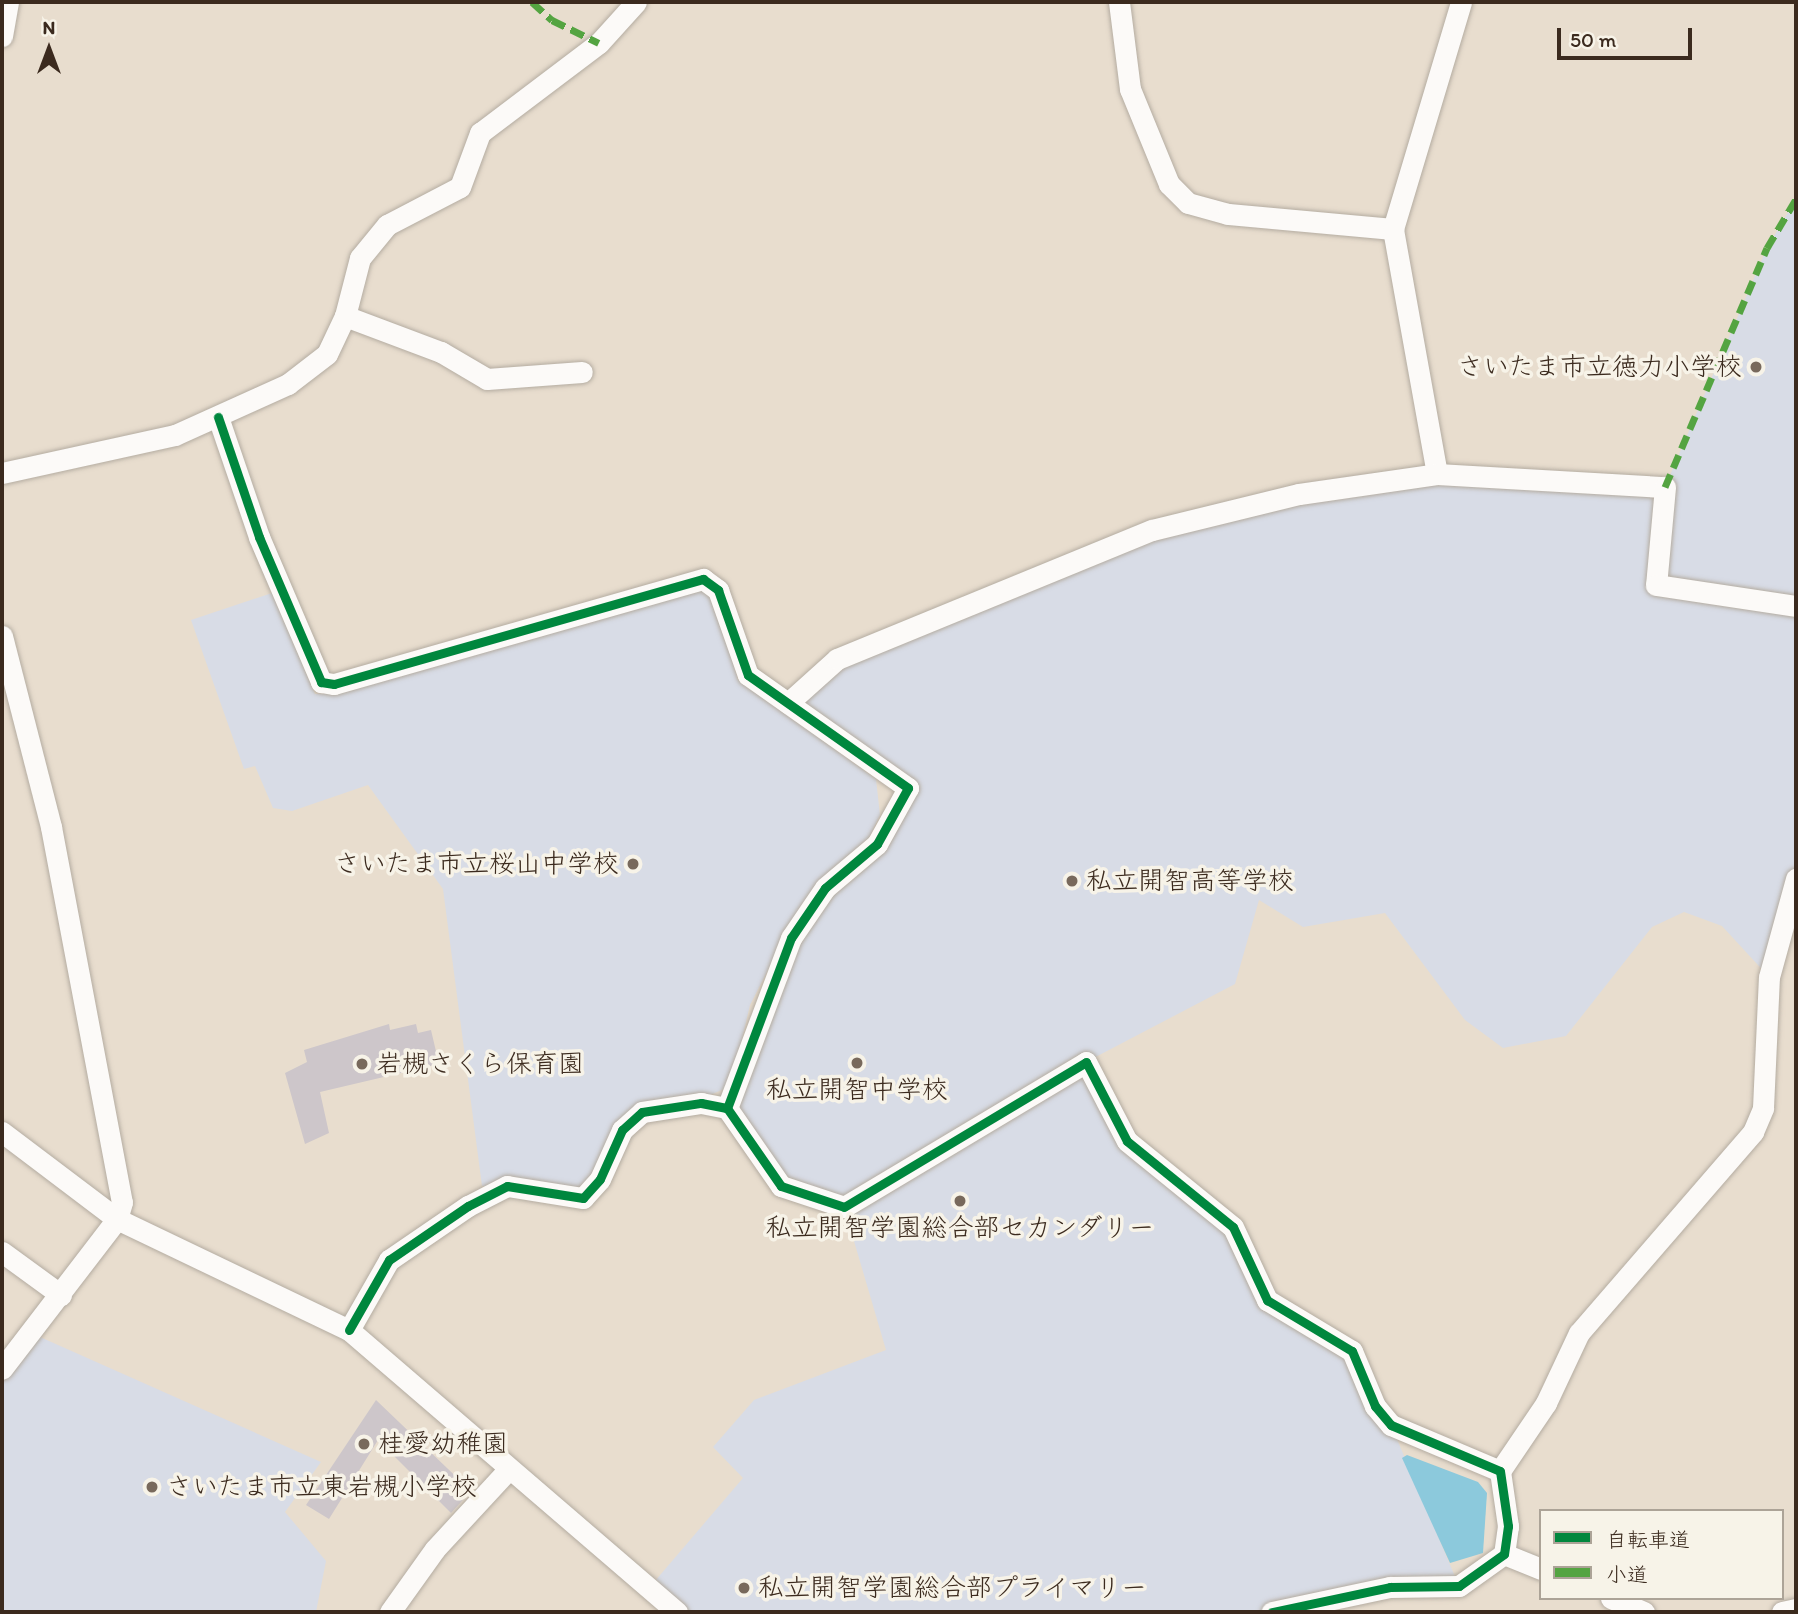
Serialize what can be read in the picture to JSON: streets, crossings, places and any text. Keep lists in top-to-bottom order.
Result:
{
  "places": [
    "さいたま市立徳力小学校",
    "さいたま市立桜山中学校",
    "私立開智高等学校",
    "私立開智中学校",
    "岩槻さくら保育園",
    "私立開智学園総合部セカンダリー",
    "桂愛幼稚園",
    "さいたま市立東岩槻小学校",
    "私立開智学園総合部プライマリー"
  ],
  "legend": ["自転車道", "小道"],
  "scale_bar": "50 m",
  "north": "top"
}
